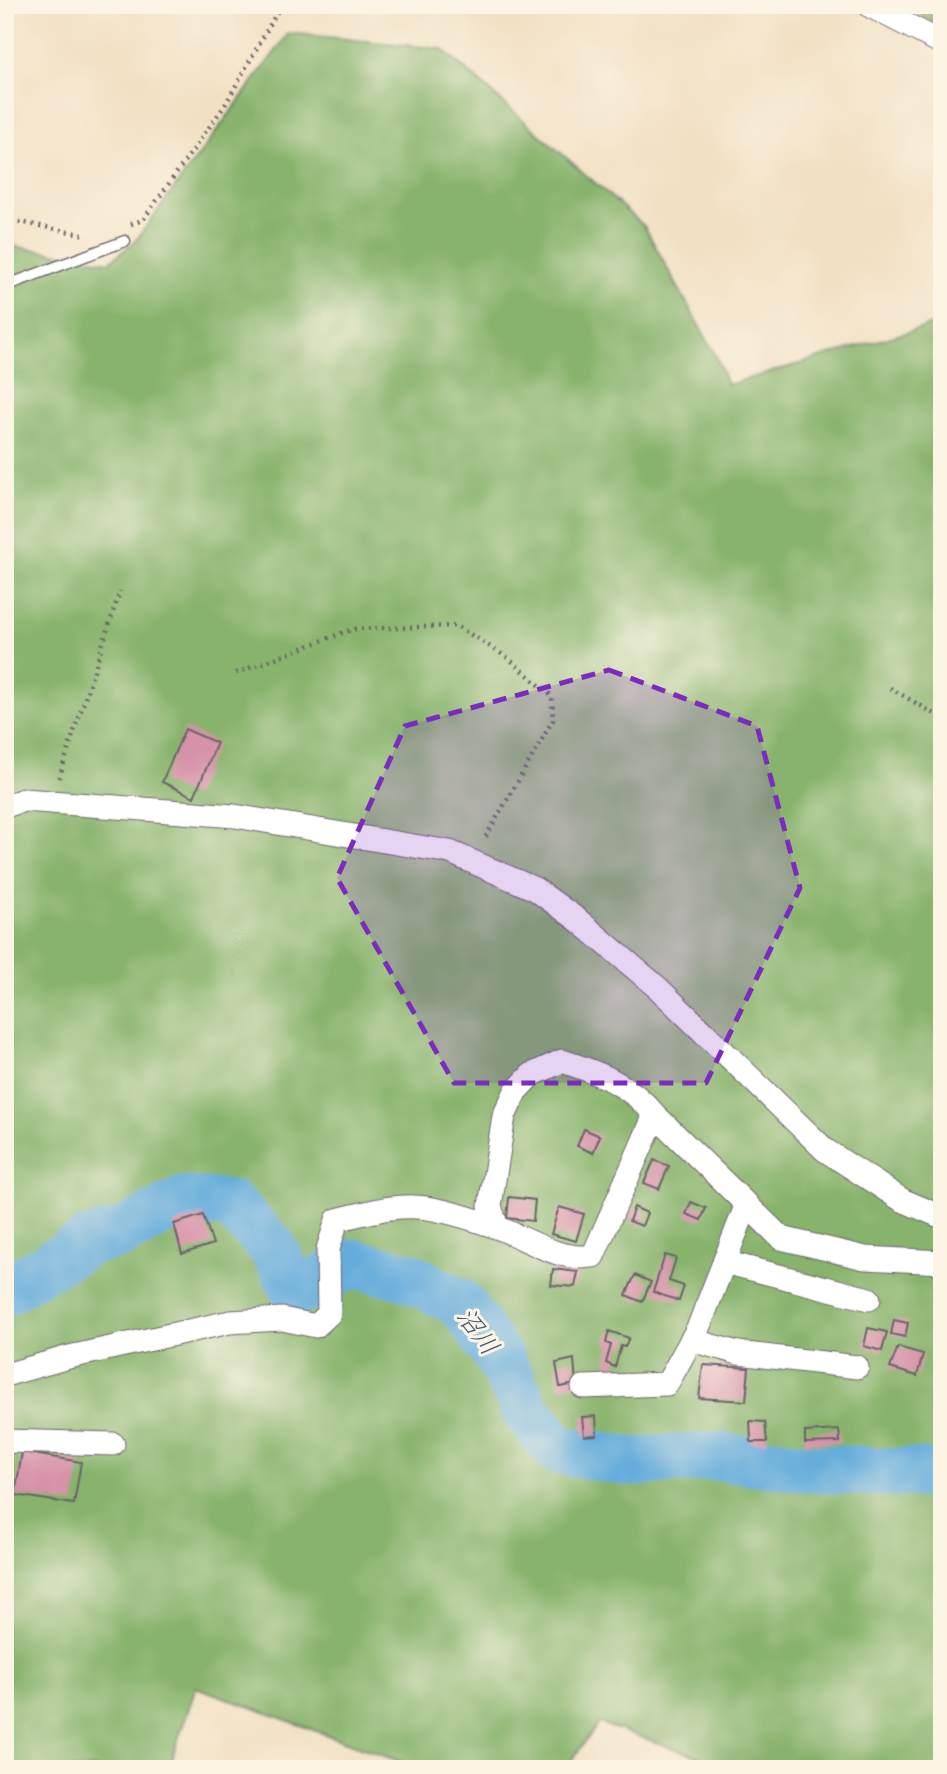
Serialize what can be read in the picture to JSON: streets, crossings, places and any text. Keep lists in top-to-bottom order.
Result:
{
  "water": ["沼川"]
}
